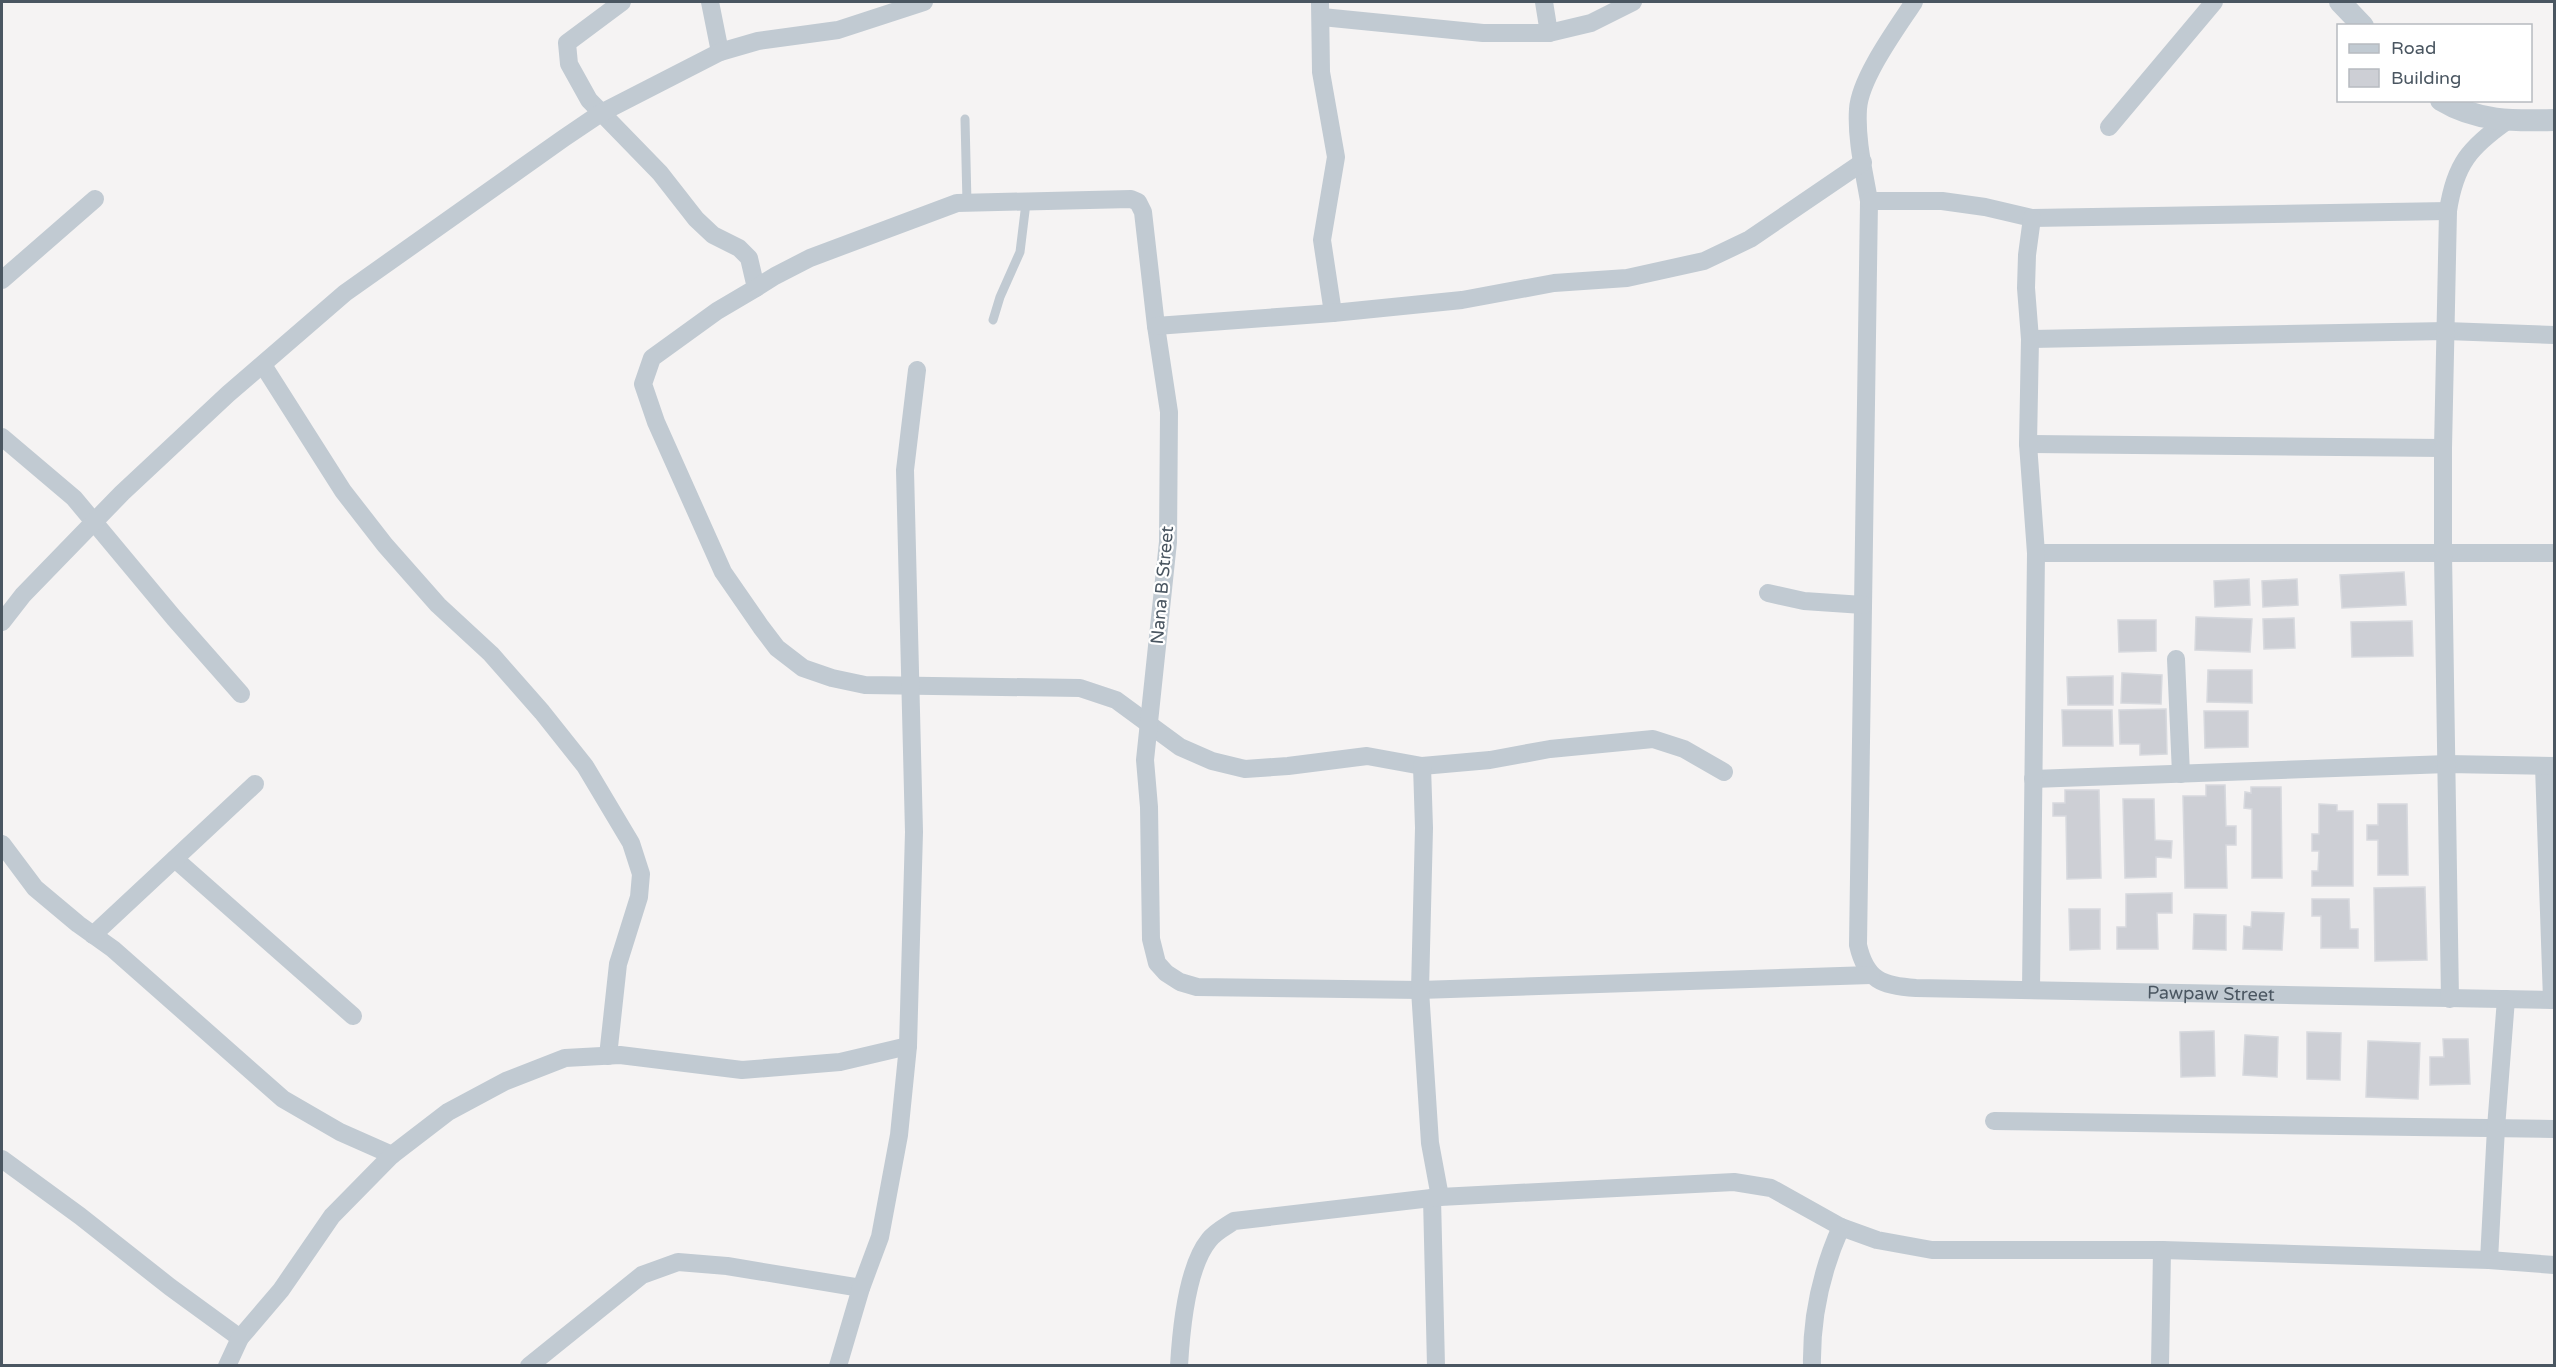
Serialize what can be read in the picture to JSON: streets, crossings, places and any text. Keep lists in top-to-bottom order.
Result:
{
  "streets": {
    "street": ["Nana B Street", "Pawpaw Street"]
  },
  "legend": ["Road", "Building"]
}
